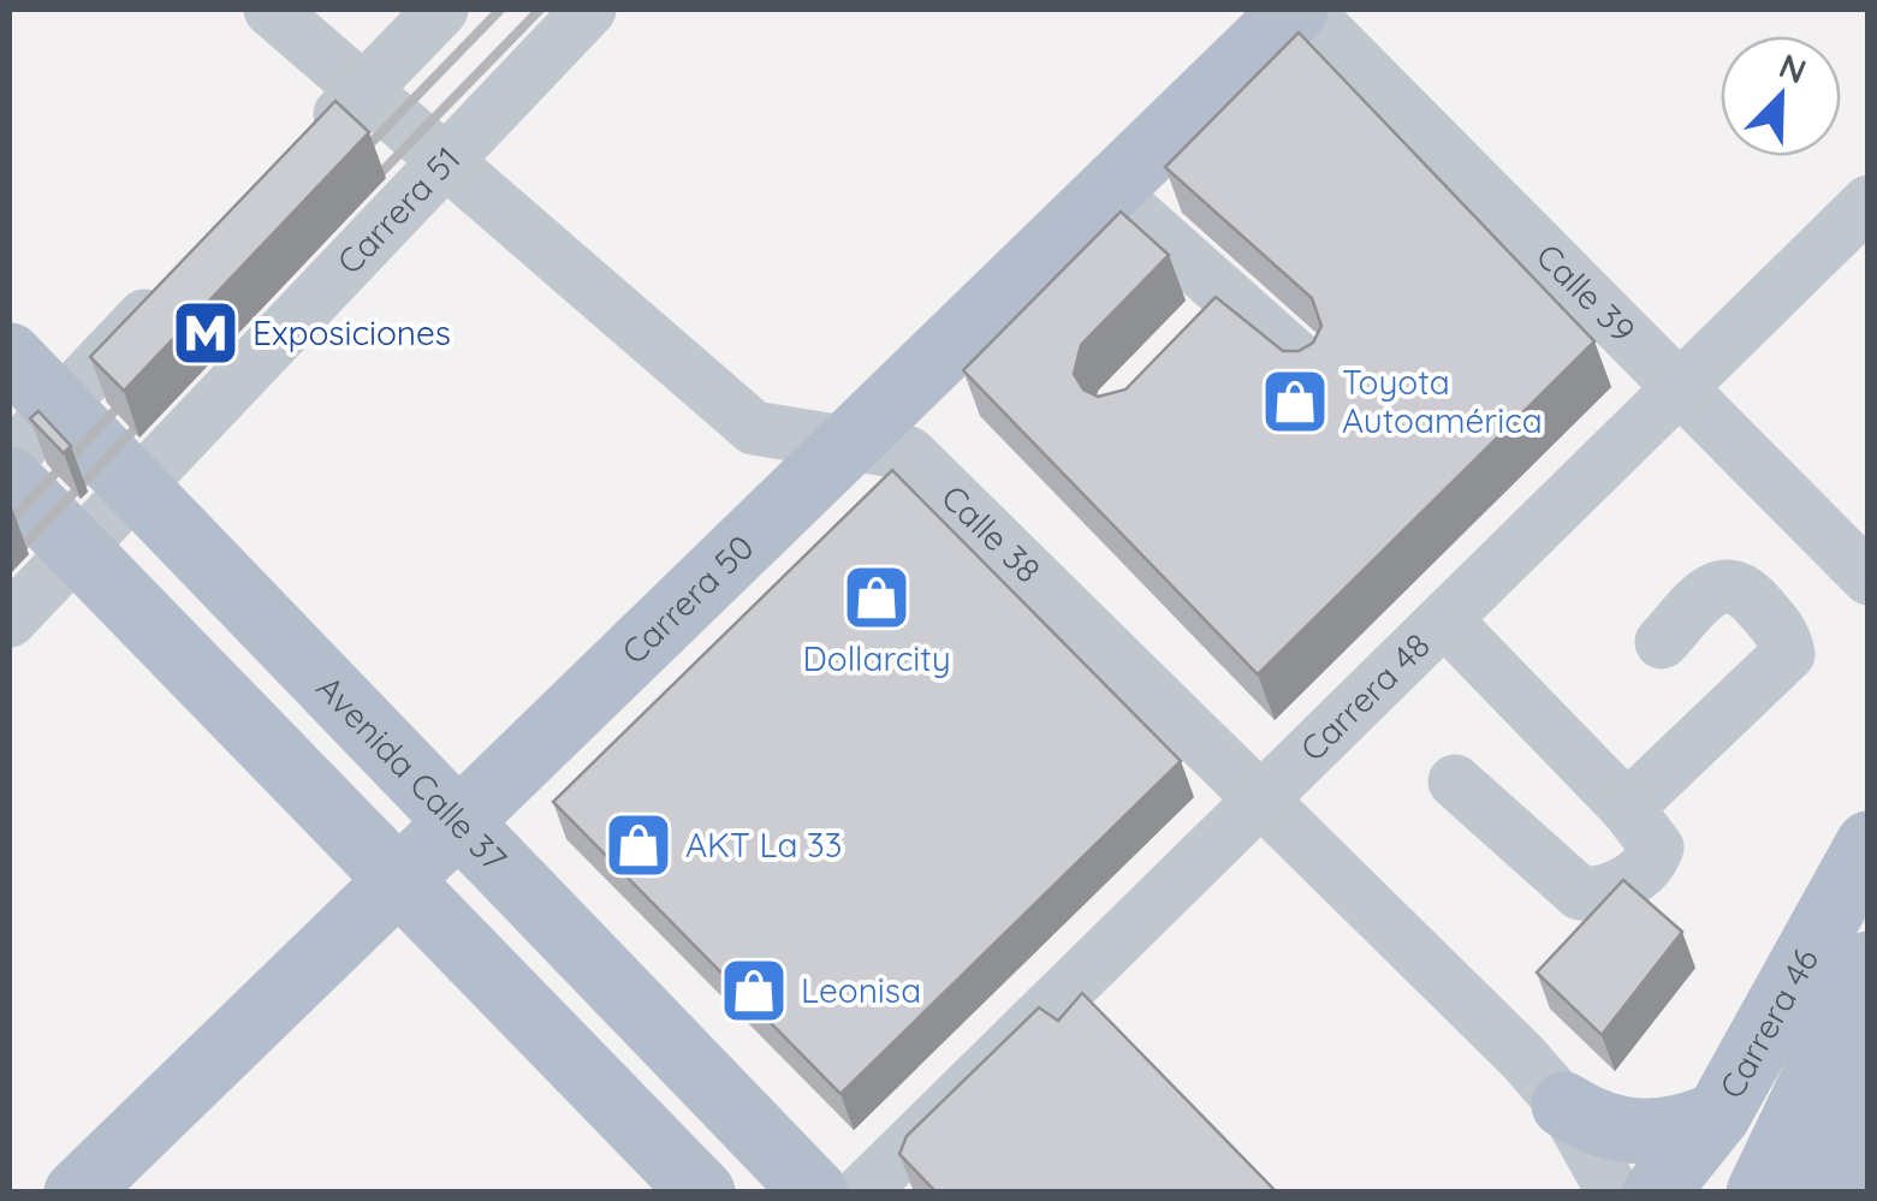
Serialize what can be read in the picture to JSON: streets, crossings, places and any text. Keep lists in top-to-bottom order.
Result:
{
  "streets": {
    "main road": ["Carrera 50", "Avenida Calle 37", "Carrera 46"],
    "street": [
      "Carrera 51",
      "Calle 39",
      "Calle 38",
      "Carrera 48"
    ]
  },
  "crossings": [
    ["Carrera 51", "Calle 38"],
    ["Carrera 51", "Avenida Calle 37"],
    ["Calle 39", "Carrera 50"],
    ["Calle 39", "Carrera 48"],
    ["Calle 38", "Carrera 50"],
    ["Calle 38", "Carrera 48"],
    ["Carrera 50", "Avenida Calle 37"]
  ],
  "places": {
    "metro station": ["Exposiciones"],
    "shop": [
      "Toyota Autoamérica",
      "Dollarcity",
      "AKT La 33",
      "Leonisa"
    ]
  },
  "north": "top right"
}
